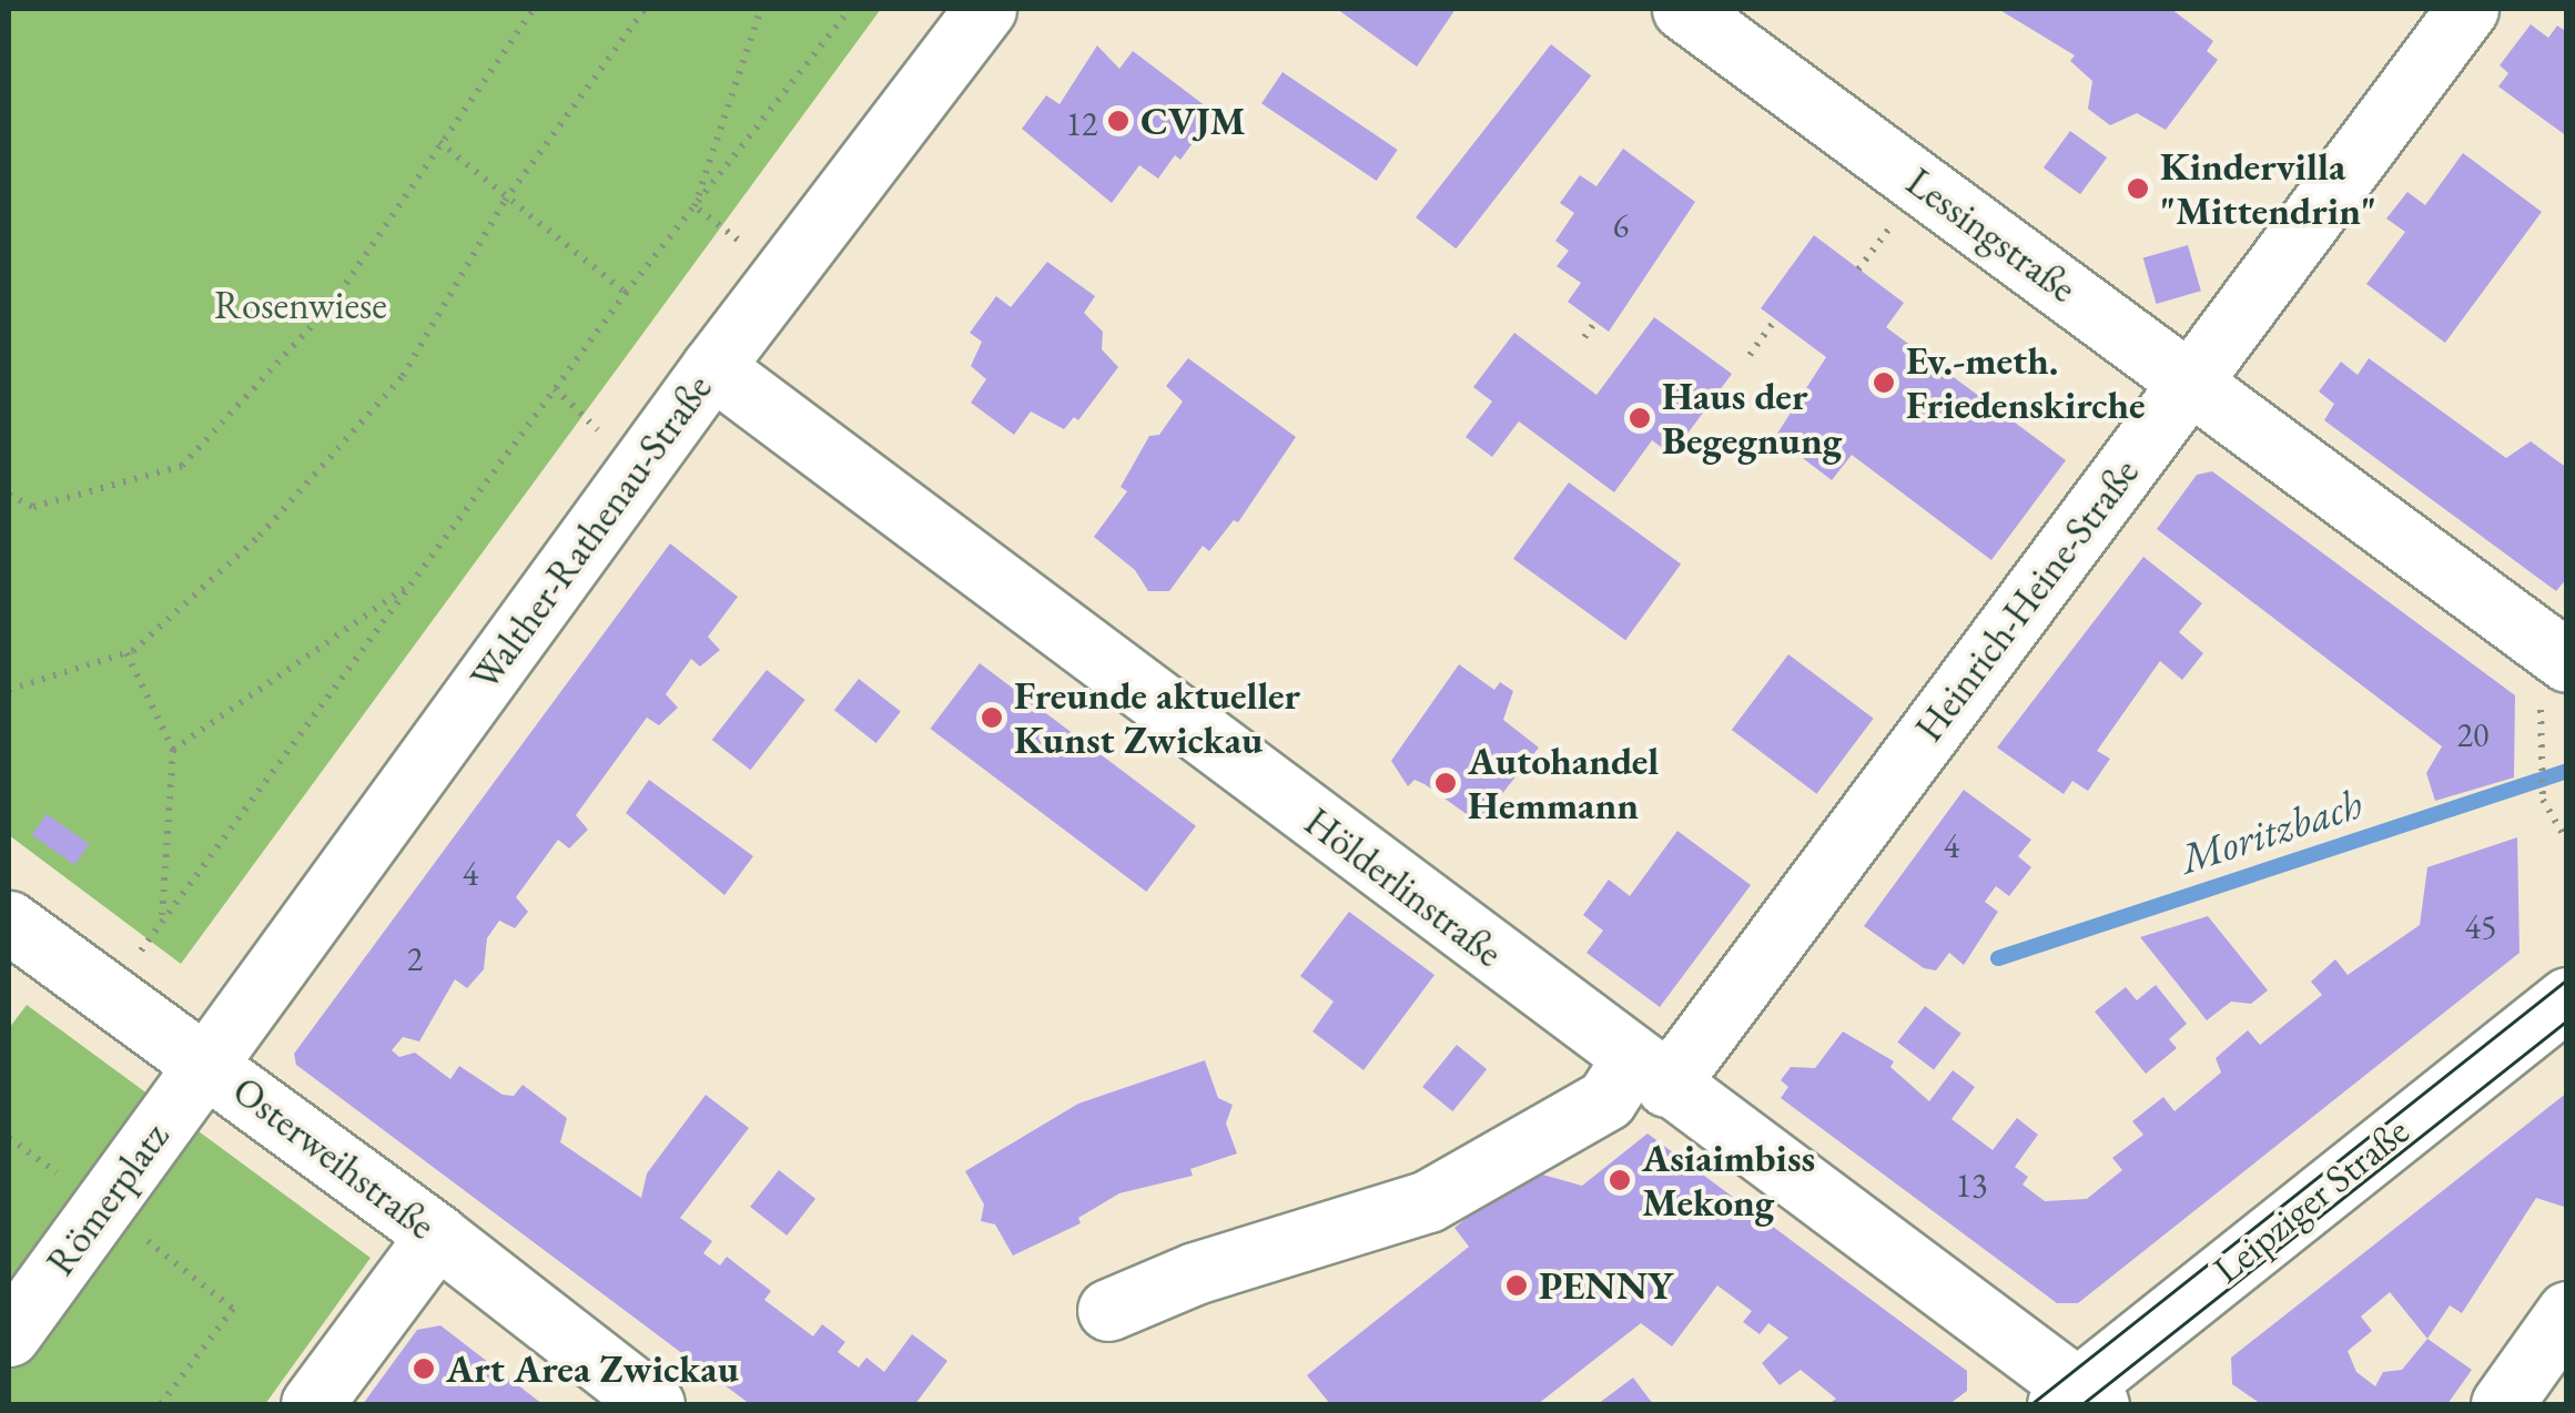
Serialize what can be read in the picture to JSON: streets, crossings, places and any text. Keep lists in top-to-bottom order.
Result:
{
  "streets": {
    "street": [
      "Lessingstraße",
      "Walther-Rathenau-Straße",
      "Heinrich-Heine-Straße",
      "Hölderlinstraße",
      "Osterweihstraße",
      "Römerplatz",
      "Leipziger Straße"
    ]
  },
  "crossings": [
    ["Lessingstraße", "Heinrich-Heine-Straße"],
    ["Walther-Rathenau-Straße", "Hölderlinstraße"],
    ["Walther-Rathenau-Straße", "Osterweihstraße"],
    ["Walther-Rathenau-Straße", "Römerplatz"],
    ["Heinrich-Heine-Straße", "Hölderlinstraße"],
    ["Hölderlinstraße", "Leipziger Straße"],
    ["Osterweihstraße", "Römerplatz"]
  ],
  "water": ["Moritzbach"],
  "parks": ["Rosenwiese"],
  "places": [
    "CVJM",
    "Kindervilla \"Mittendrin\"",
    "Ev.-meth. Friedenskirche",
    "Haus der Begegnung",
    "Freunde aktueller Kunst Zwickau",
    "Autohandel Hemmann",
    "Asiaimbiss Mekong",
    "PENNY",
    "Art Area Zwickau"
  ],
  "house_numbers": [
    "12",
    "6",
    "20",
    "4",
    "4",
    "45",
    "2",
    "13"
  ]
}
